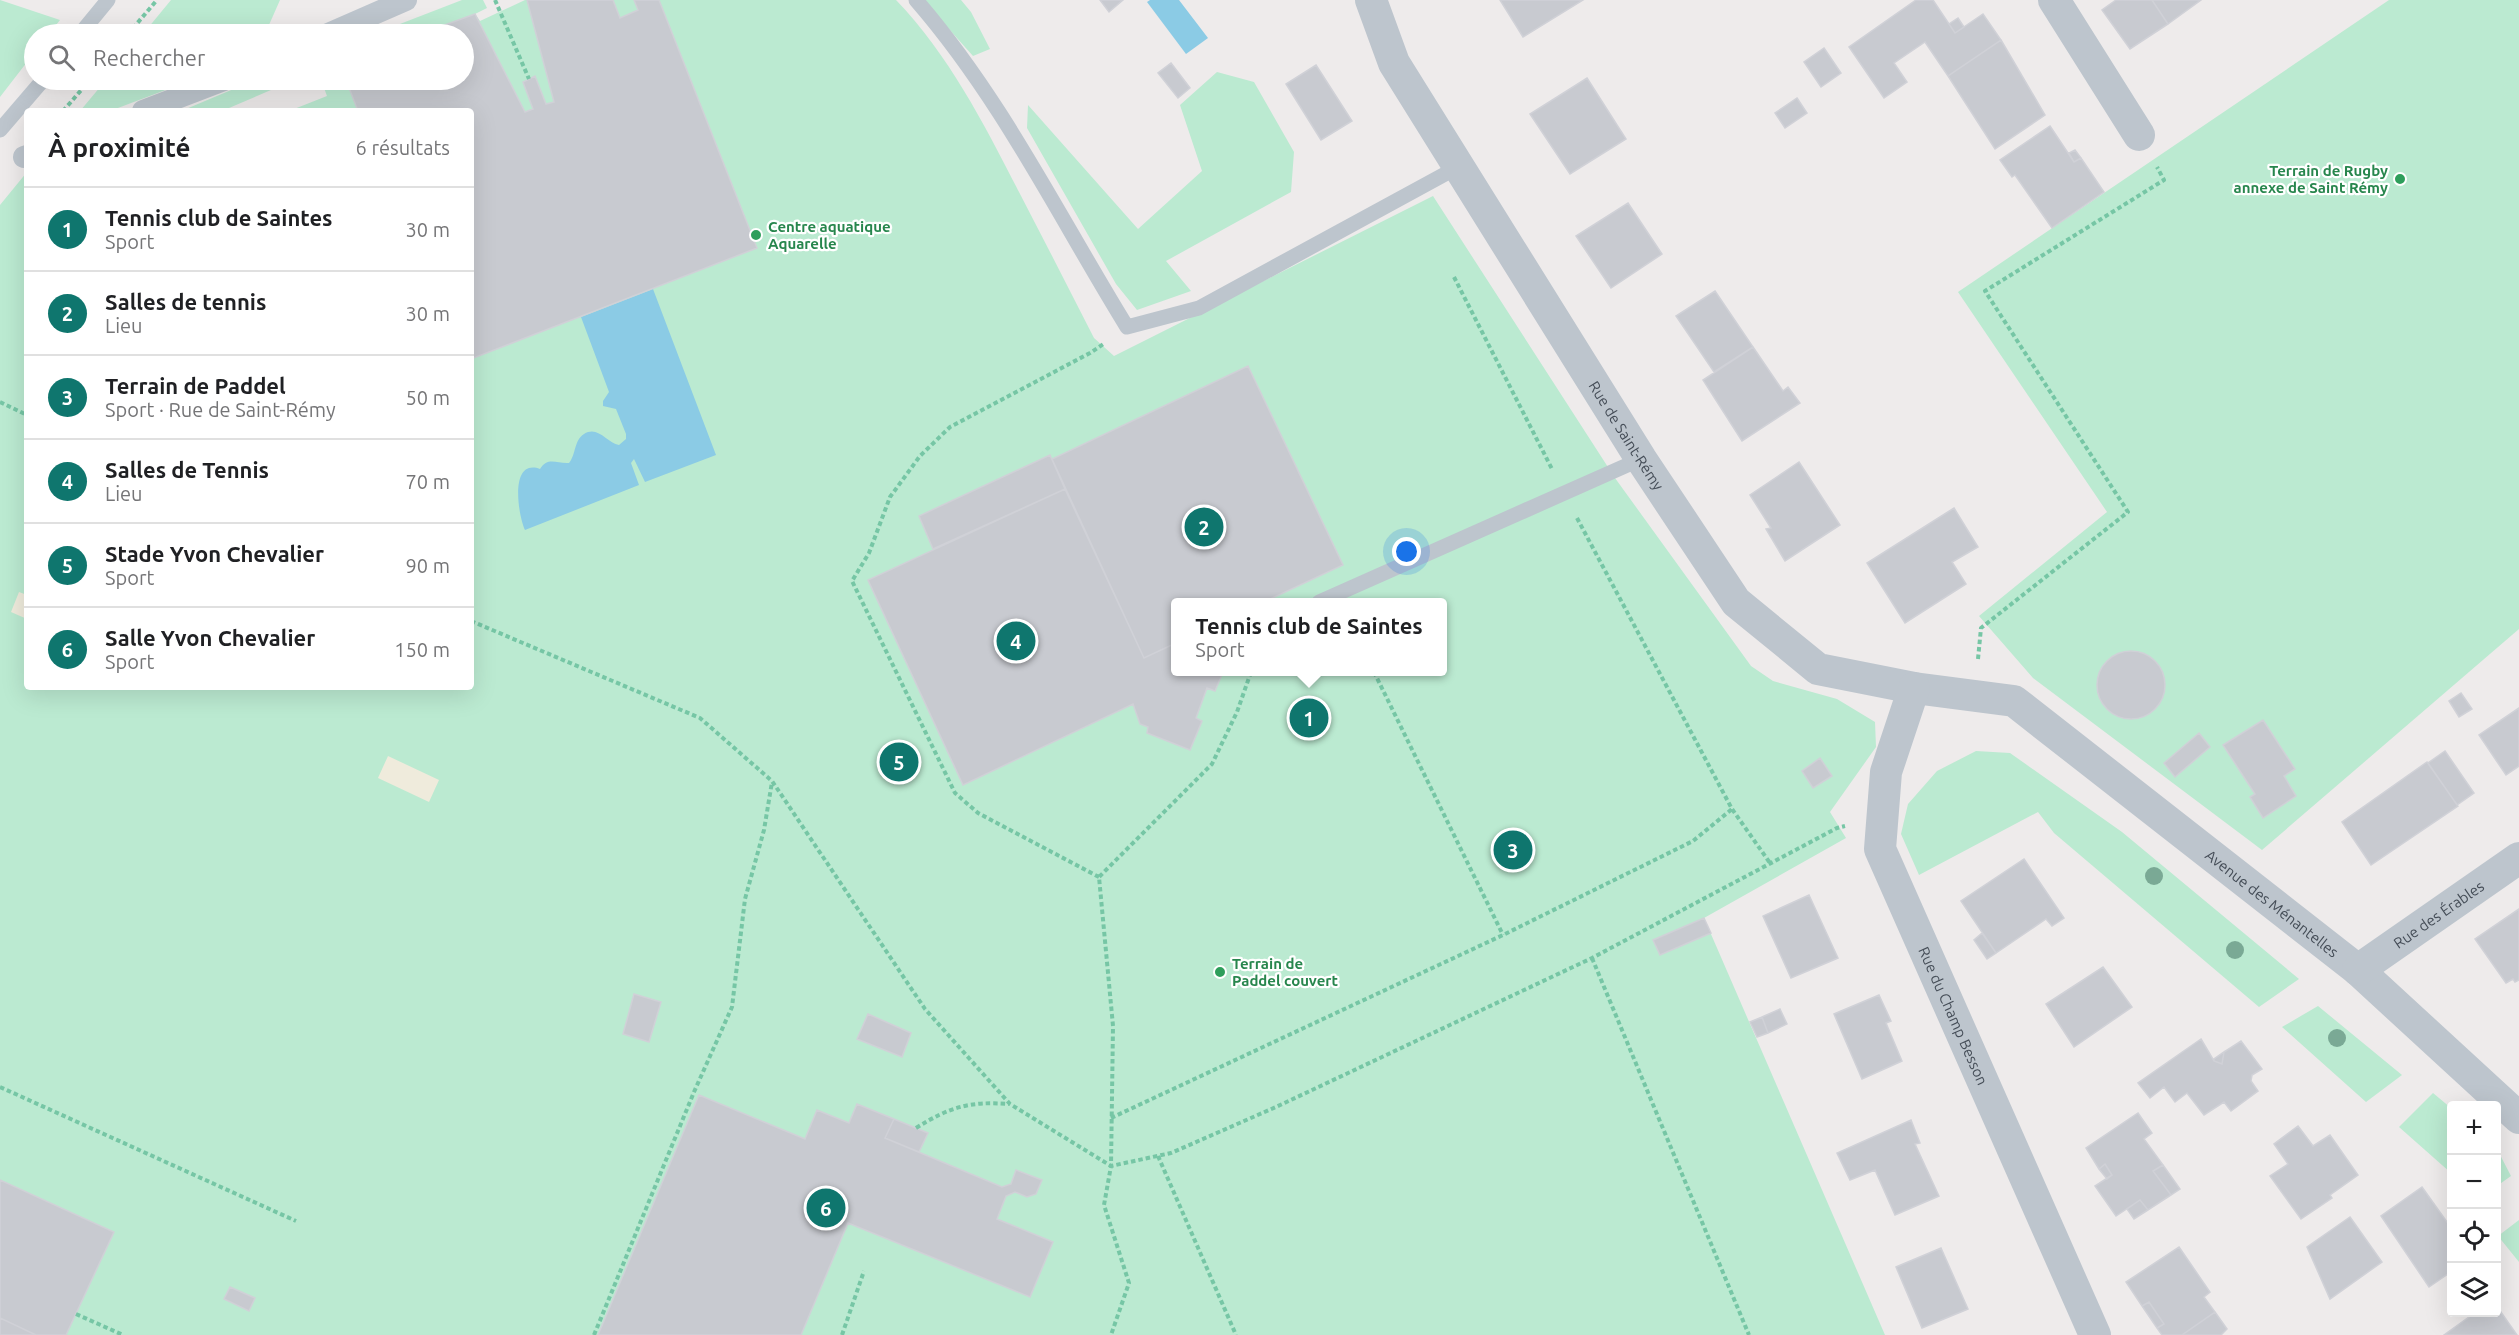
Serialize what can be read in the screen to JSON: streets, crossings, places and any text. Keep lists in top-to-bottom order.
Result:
{
  "streets": {
    "street": [
      "Rue de Saint-Rémy",
      "Avenue des Ménantelles",
      "Rue des Érables",
      "Rue du Champ Besson"
    ]
  },
  "crossings": [
    ["Rue de Saint-Rémy", "Avenue des Ménantelles"],
    ["Rue de Saint-Rémy", "Rue du Champ Besson"],
    ["Avenue des Ménantelles", "Rue des Érables"]
  ],
  "places": ["Terrain de Rugby annexe de Saint Rémy", "Centre aquatique Aquarelle", "Terrain de Paddel couvert"],
  "page": {
    "search": "Rechercher",
    "heading": ["À proximité", "6 résultats"],
    "list": [
      {
        "mark": "1",
        "name": "Tennis club de Saintes",
        "note": "Sport",
        "value": "30 m"
      },
      {
        "mark": "2",
        "name": "Salles de tennis",
        "note": "Lieu",
        "value": "30 m"
      },
      {
        "mark": "3",
        "name": "Terrain de Paddel",
        "note": "Sport · Rue de Saint-Rémy",
        "value": "50 m"
      },
      {
        "mark": "4",
        "name": "Salles de Tennis",
        "note": "Lieu",
        "value": "70 m"
      },
      {
        "mark": "5",
        "name": "Stade Yvon Chevalier",
        "note": "Sport",
        "value": "90 m"
      },
      {
        "mark": "6",
        "name": "Salle Yvon Chevalier",
        "note": "Sport",
        "value": "150 m"
      }
    ],
    "pins": [
      "2",
      "4",
      "1",
      "5",
      "3",
      "6"
    ],
    "popup": ["Tennis club de Saintes", "Sport"],
    "map_buttons": ["+", "−"]
  }
}
